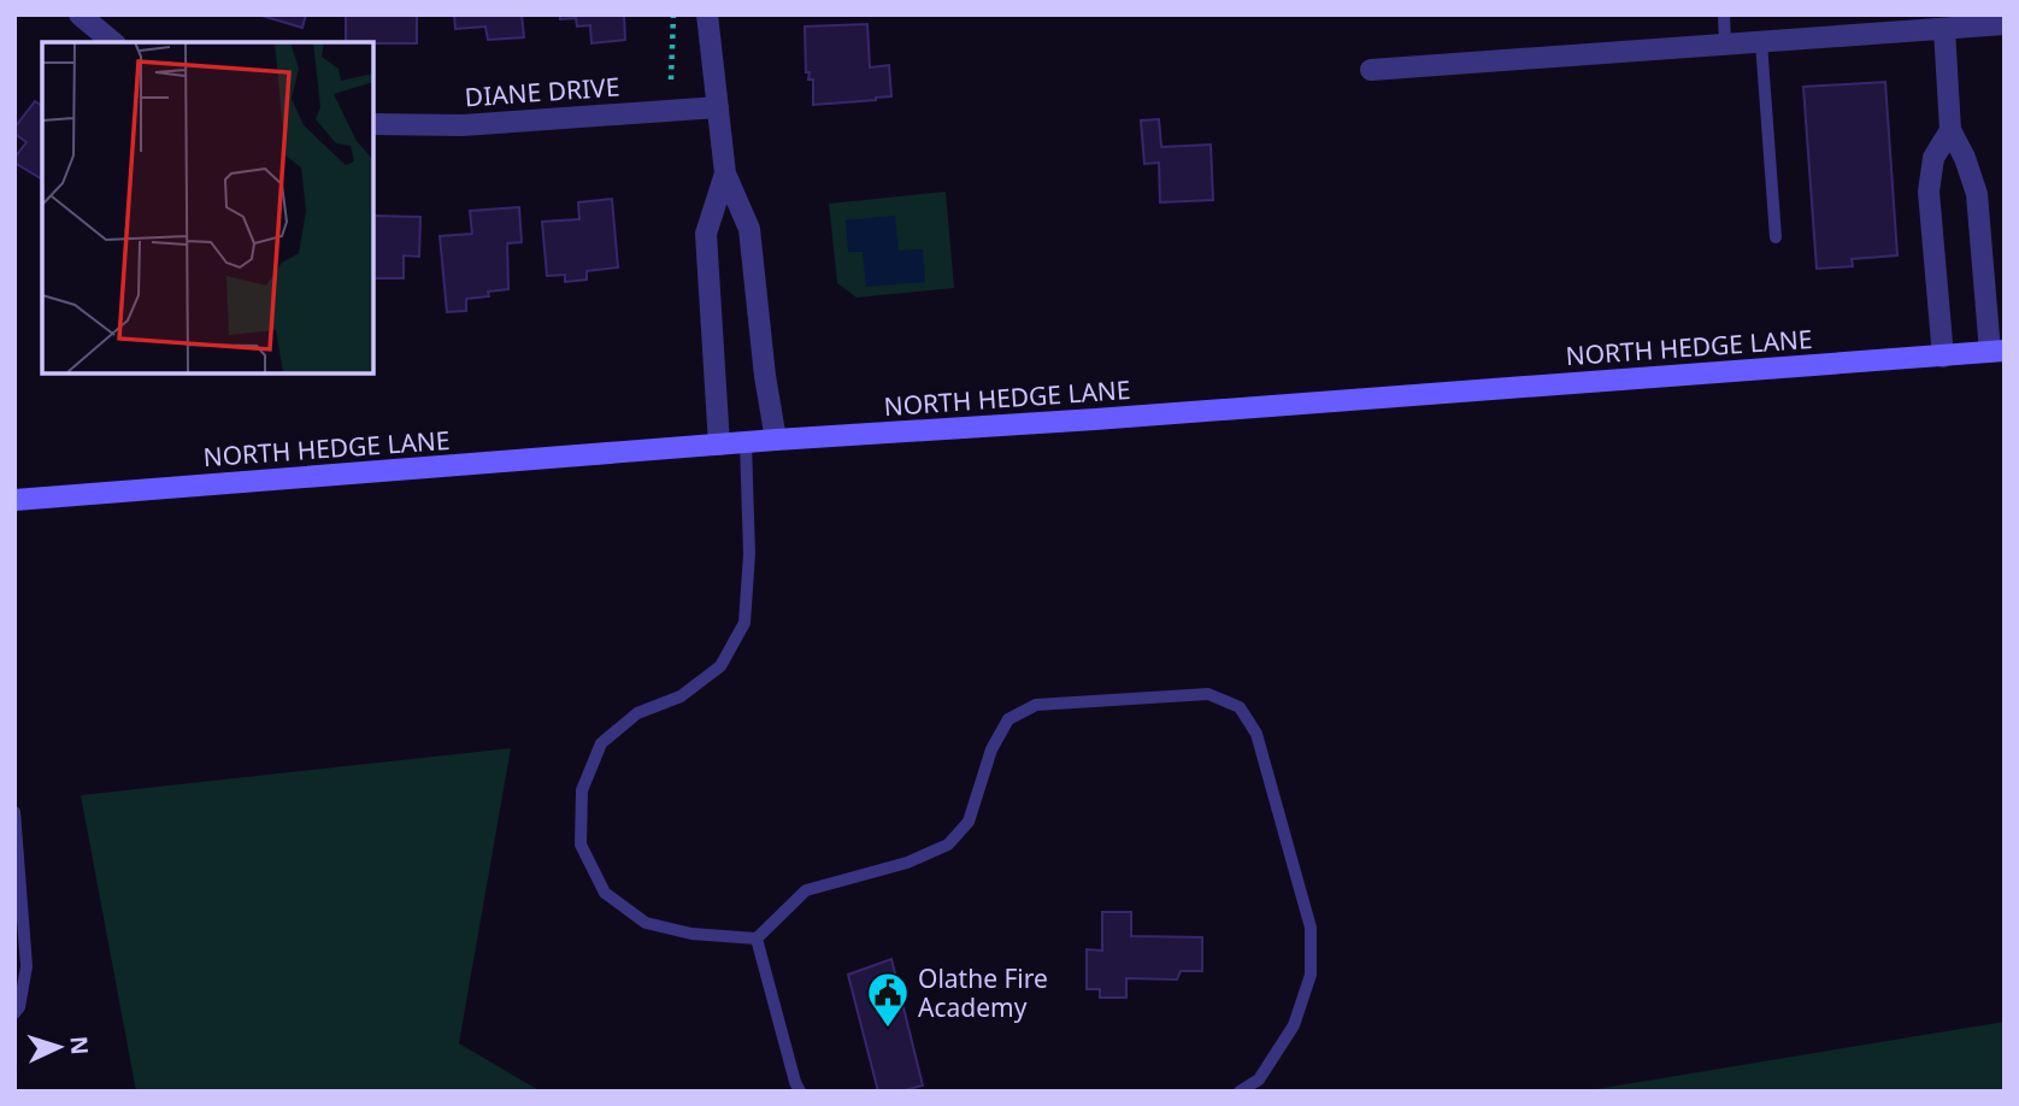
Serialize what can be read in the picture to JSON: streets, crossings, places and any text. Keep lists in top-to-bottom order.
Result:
{
  "streets": {
    "street": ["DIANE DRIVE", "NORTH HEDGE LANE"]
  },
  "places": {
    "public building": ["Olathe Fire Academy"]
  },
  "north": "right"
}
